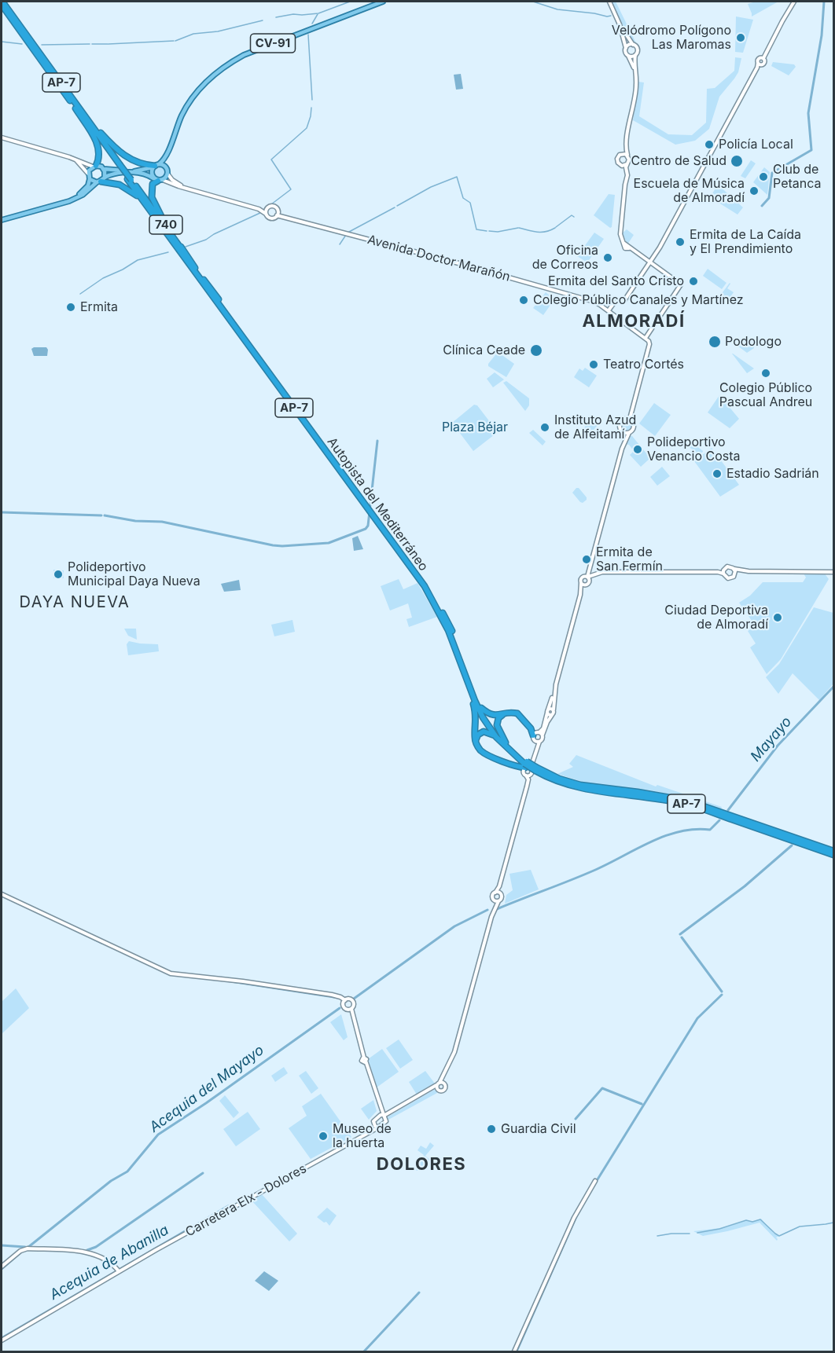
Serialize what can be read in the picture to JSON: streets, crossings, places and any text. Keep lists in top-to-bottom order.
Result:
{
  "streets": {
    "highway": ["AP-7", "740", "Autopista del Mediterráneo"],
    "main road": ["CV-91", "Avenida Doctor Marañón", "Carretera Elx - Dolores"]
  },
  "crossings": [
    ["740", "Autopista del Mediterráneo"]
  ],
  "districts": ["ALMORADÍ", "DAYA NUEVA", "DOLORES"],
  "water": ["Mayayo", "Acequia del Mayayo", "Acequia de Abanilla"],
  "parks": ["Plaza Béjar"],
  "places": [
    "Velódromo Polígono Las Maromas",
    "Policía Local",
    "Centro de Salud",
    "Club de Petanca",
    "Escuela de Música de Almoradí",
    "Ermita de La Caída y El Prendimiento",
    "Oficina de Correos",
    "Ermita del Santo Cristo",
    "Colegio Público Canales y Martínez",
    "Ermita",
    "Podologo",
    "Clínica Ceade",
    "Teatro Cortés",
    "Colegio Público Pascual Andreu",
    "Instituto Azud de Alfeitamí",
    "Polideportivo Venancio Costa",
    "Estadio Sadrián",
    "Ermita de San Fermín",
    "Polideportivo Municipal Daya Nueva",
    "Ciudad Deportiva de Almoradí",
    "Guardia Civil",
    "Museo de la huerta"
  ]
}
